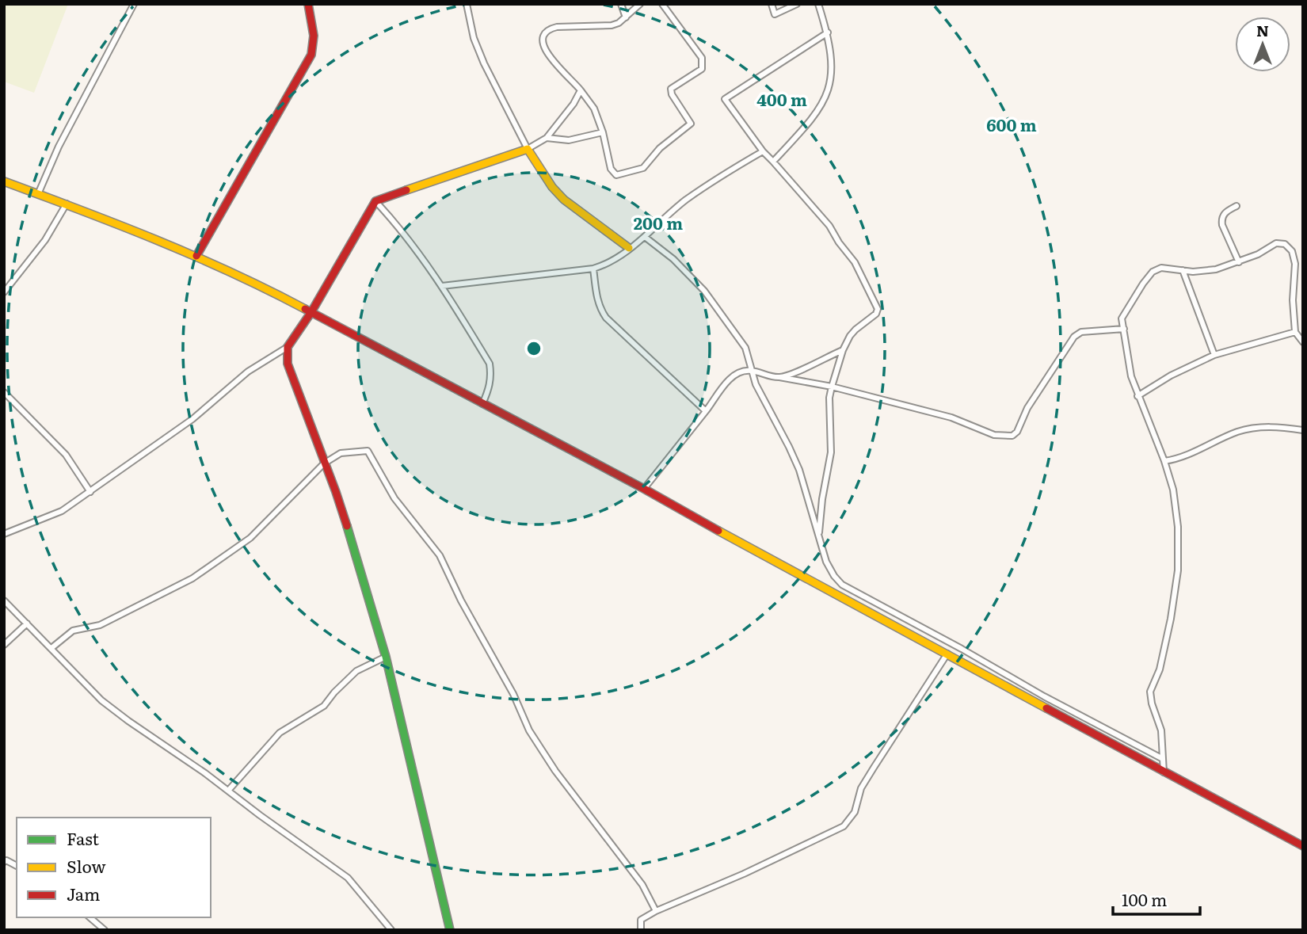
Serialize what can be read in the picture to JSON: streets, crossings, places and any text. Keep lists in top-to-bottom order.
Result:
{
  "legend": ["Fast", "Slow", "Jam"],
  "scale_bar": "100 m",
  "north": "top",
  "rings": ["400 m", "600 m", "200 m"]
}
